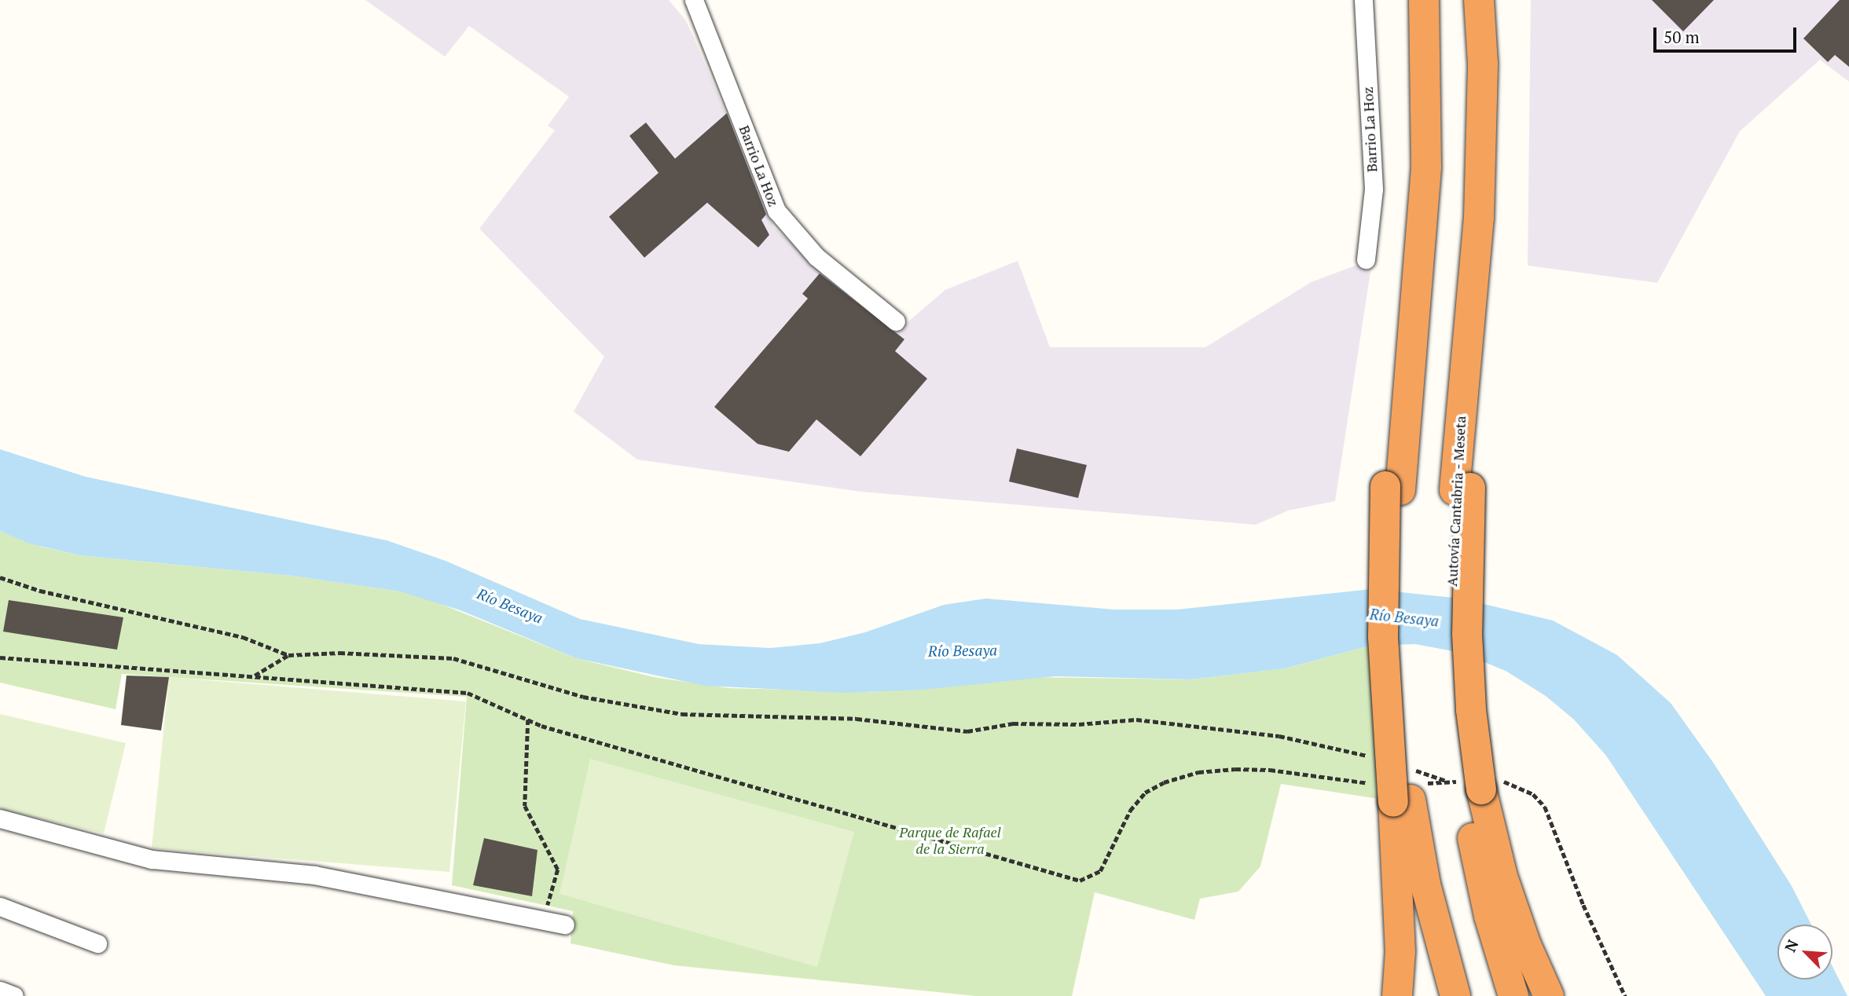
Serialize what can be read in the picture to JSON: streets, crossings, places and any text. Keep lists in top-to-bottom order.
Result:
{
  "streets": {
    "highway": ["Autovía Cantabria - Meseta"],
    "street": ["Barrio La Hoz"]
  },
  "water": ["Río Besaya"],
  "parks": ["Parque de Rafael de la Sierra"],
  "scale_bar": "50 m",
  "north": "top left"
}
